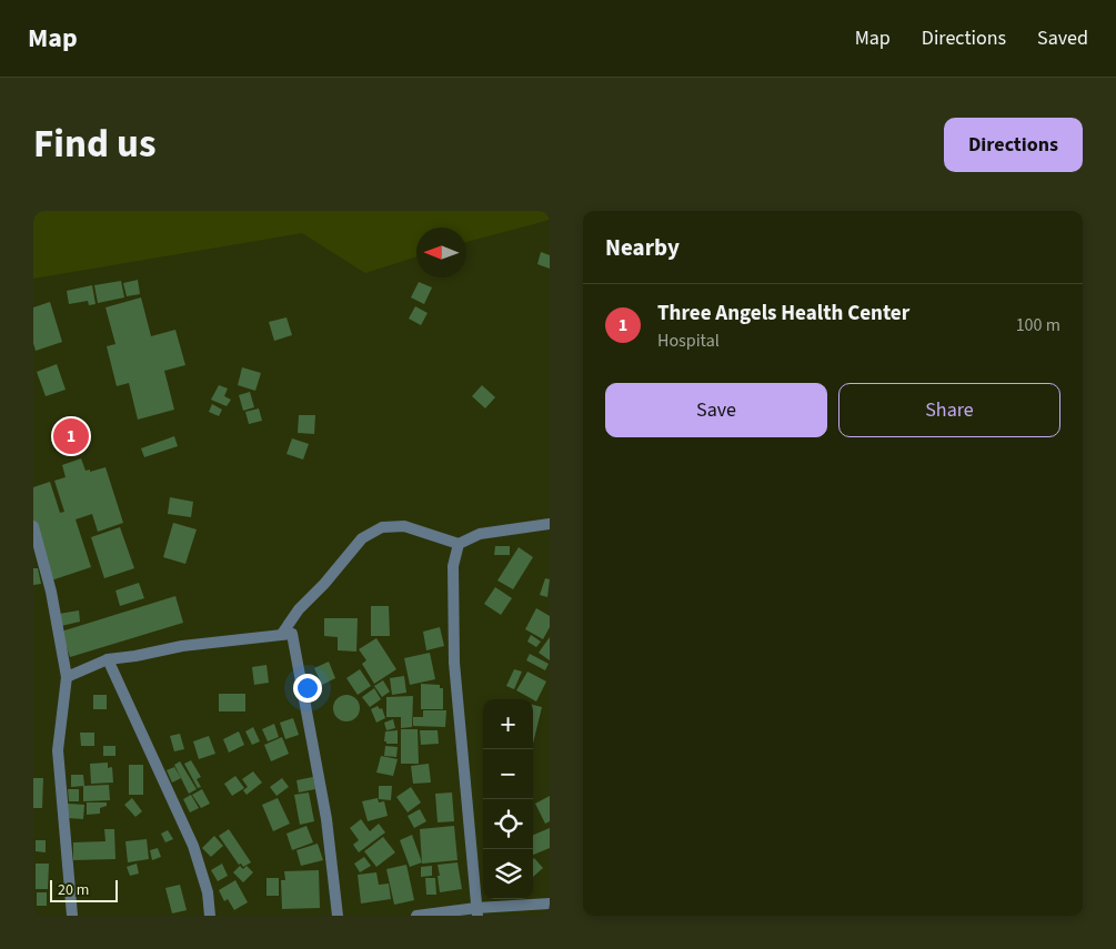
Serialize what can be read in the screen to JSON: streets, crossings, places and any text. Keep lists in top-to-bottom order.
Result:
{
  "scale_bar": "20 m",
  "north": "left",
  "page": {
    "header": "Map",
    "nav": ["Map", "Directions", "Saved"],
    "title": "Find us",
    "buttons": [
      "Directions",
      ["Save", "Share"]
    ],
    "heading": "Nearby",
    "list": [
      {
        "mark": "1",
        "name": "Three Angels Health Center",
        "note": "Hospital",
        "value": "100 m"
      }
    ],
    "pins": "1",
    "map_buttons": ["+", "−"],
    "scale": "20 m"
  }
}
